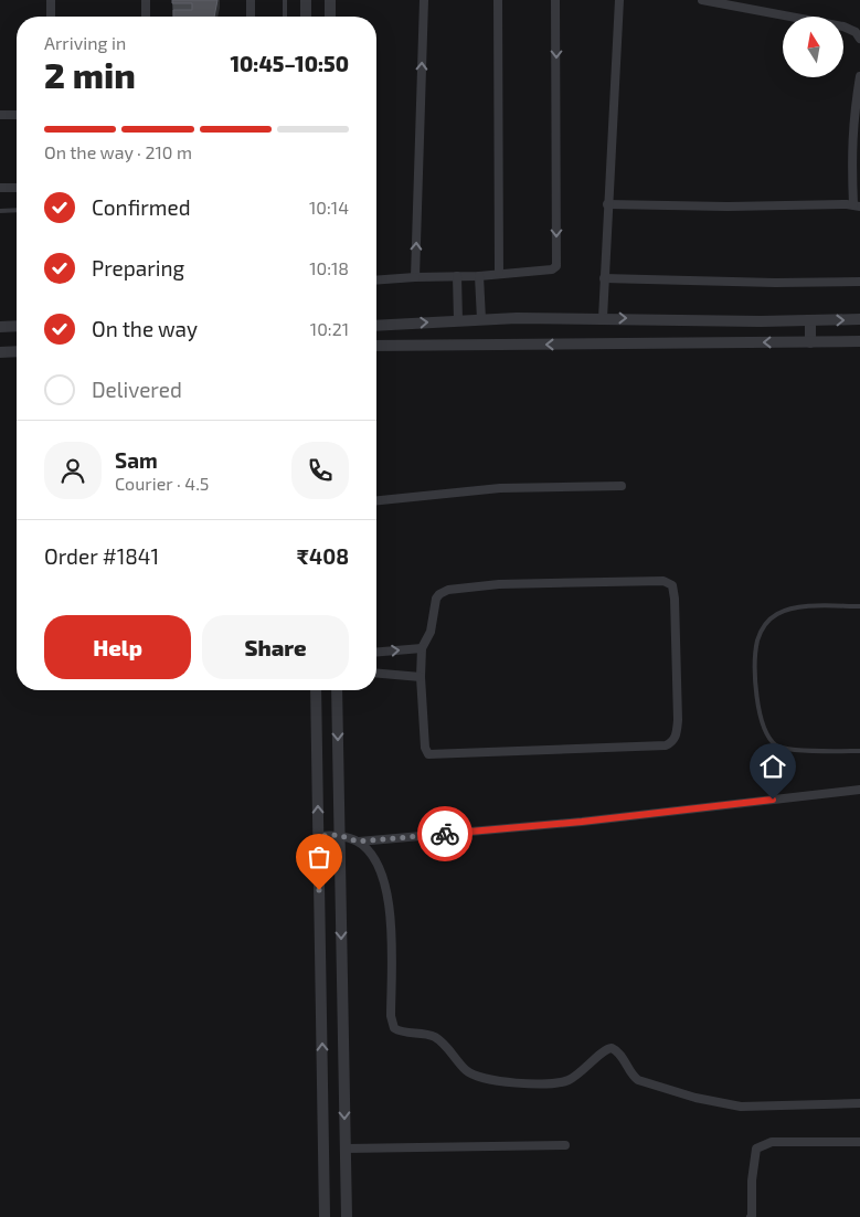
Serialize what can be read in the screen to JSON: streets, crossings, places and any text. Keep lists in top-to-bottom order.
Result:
{
  "north": "top",
  "page": {
    "heading": ["2 min", "Arriving in", "10:45–10:50"],
    "panel": [
      "Sam",
      "Courier · 4.5",
      "Order #1841",
      "₹408"
    ],
    "bar": "On the way · 210 m",
    "list": [
      ["Confirmed", "10:14"],
      ["Preparing", "10:18"],
      ["On the way", "10:21"],
      "Delivered"
    ],
    "buttons": ["Help", "Share"]
  }
}
